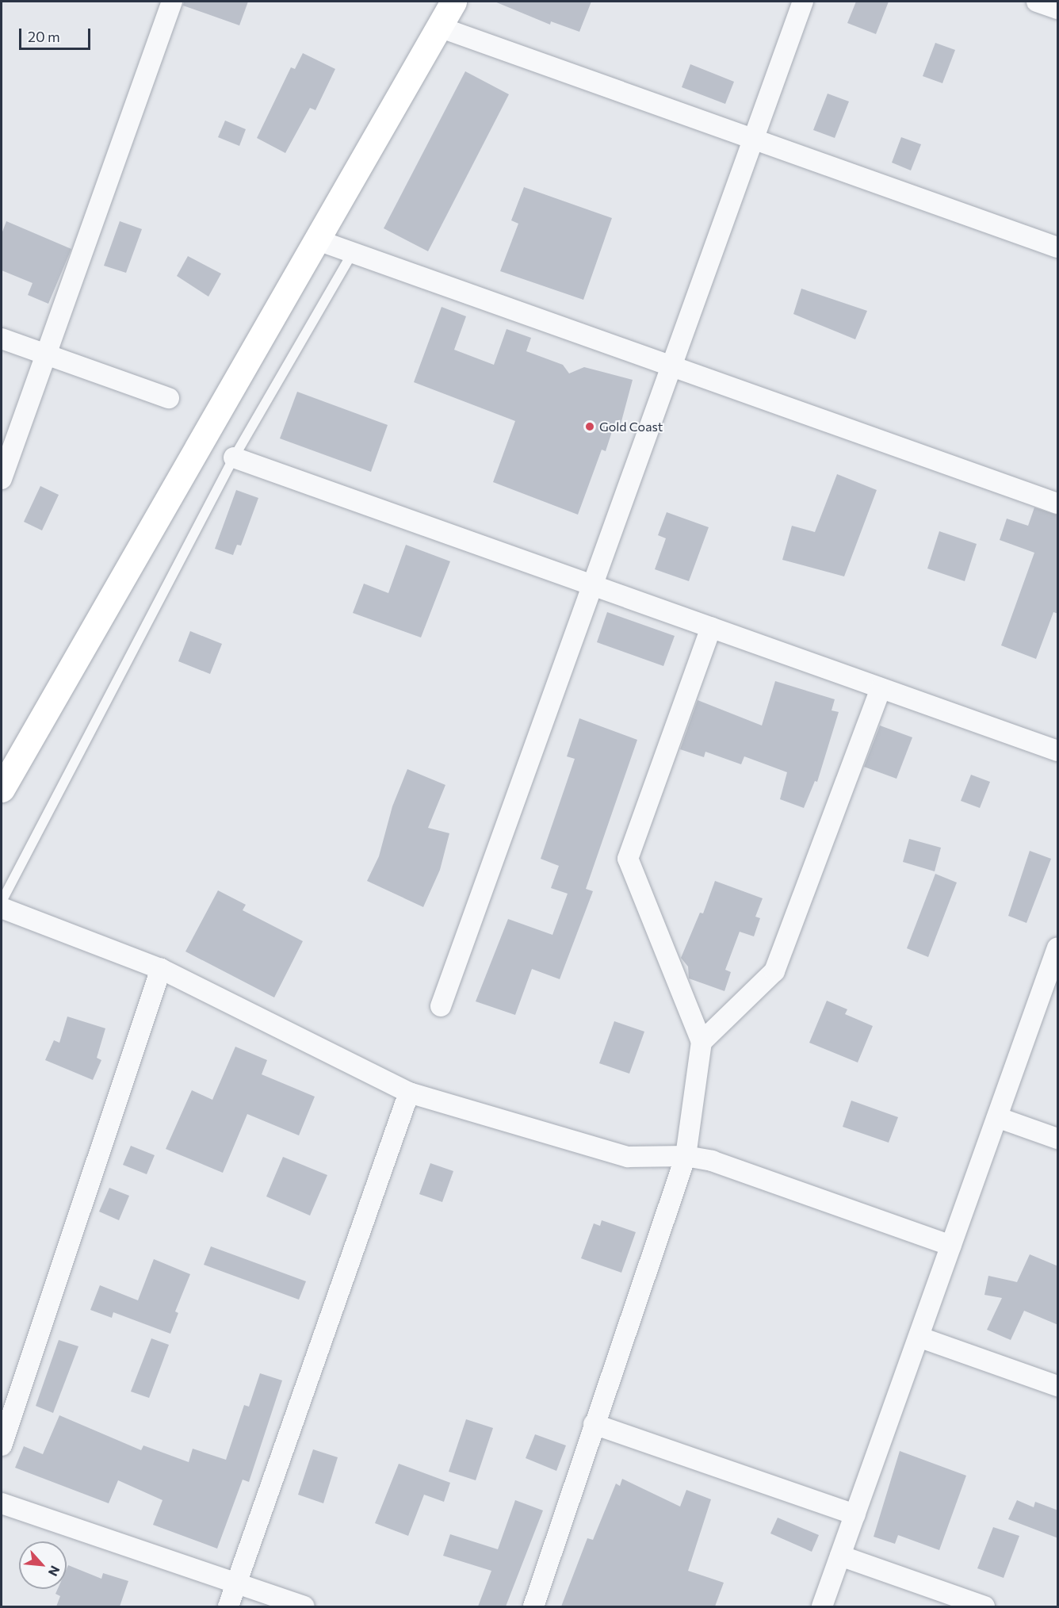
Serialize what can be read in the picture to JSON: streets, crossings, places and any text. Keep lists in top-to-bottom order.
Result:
{
  "places": ["Gold Coast"],
  "scale_bar": "20 m",
  "north": "bottom right"
}
